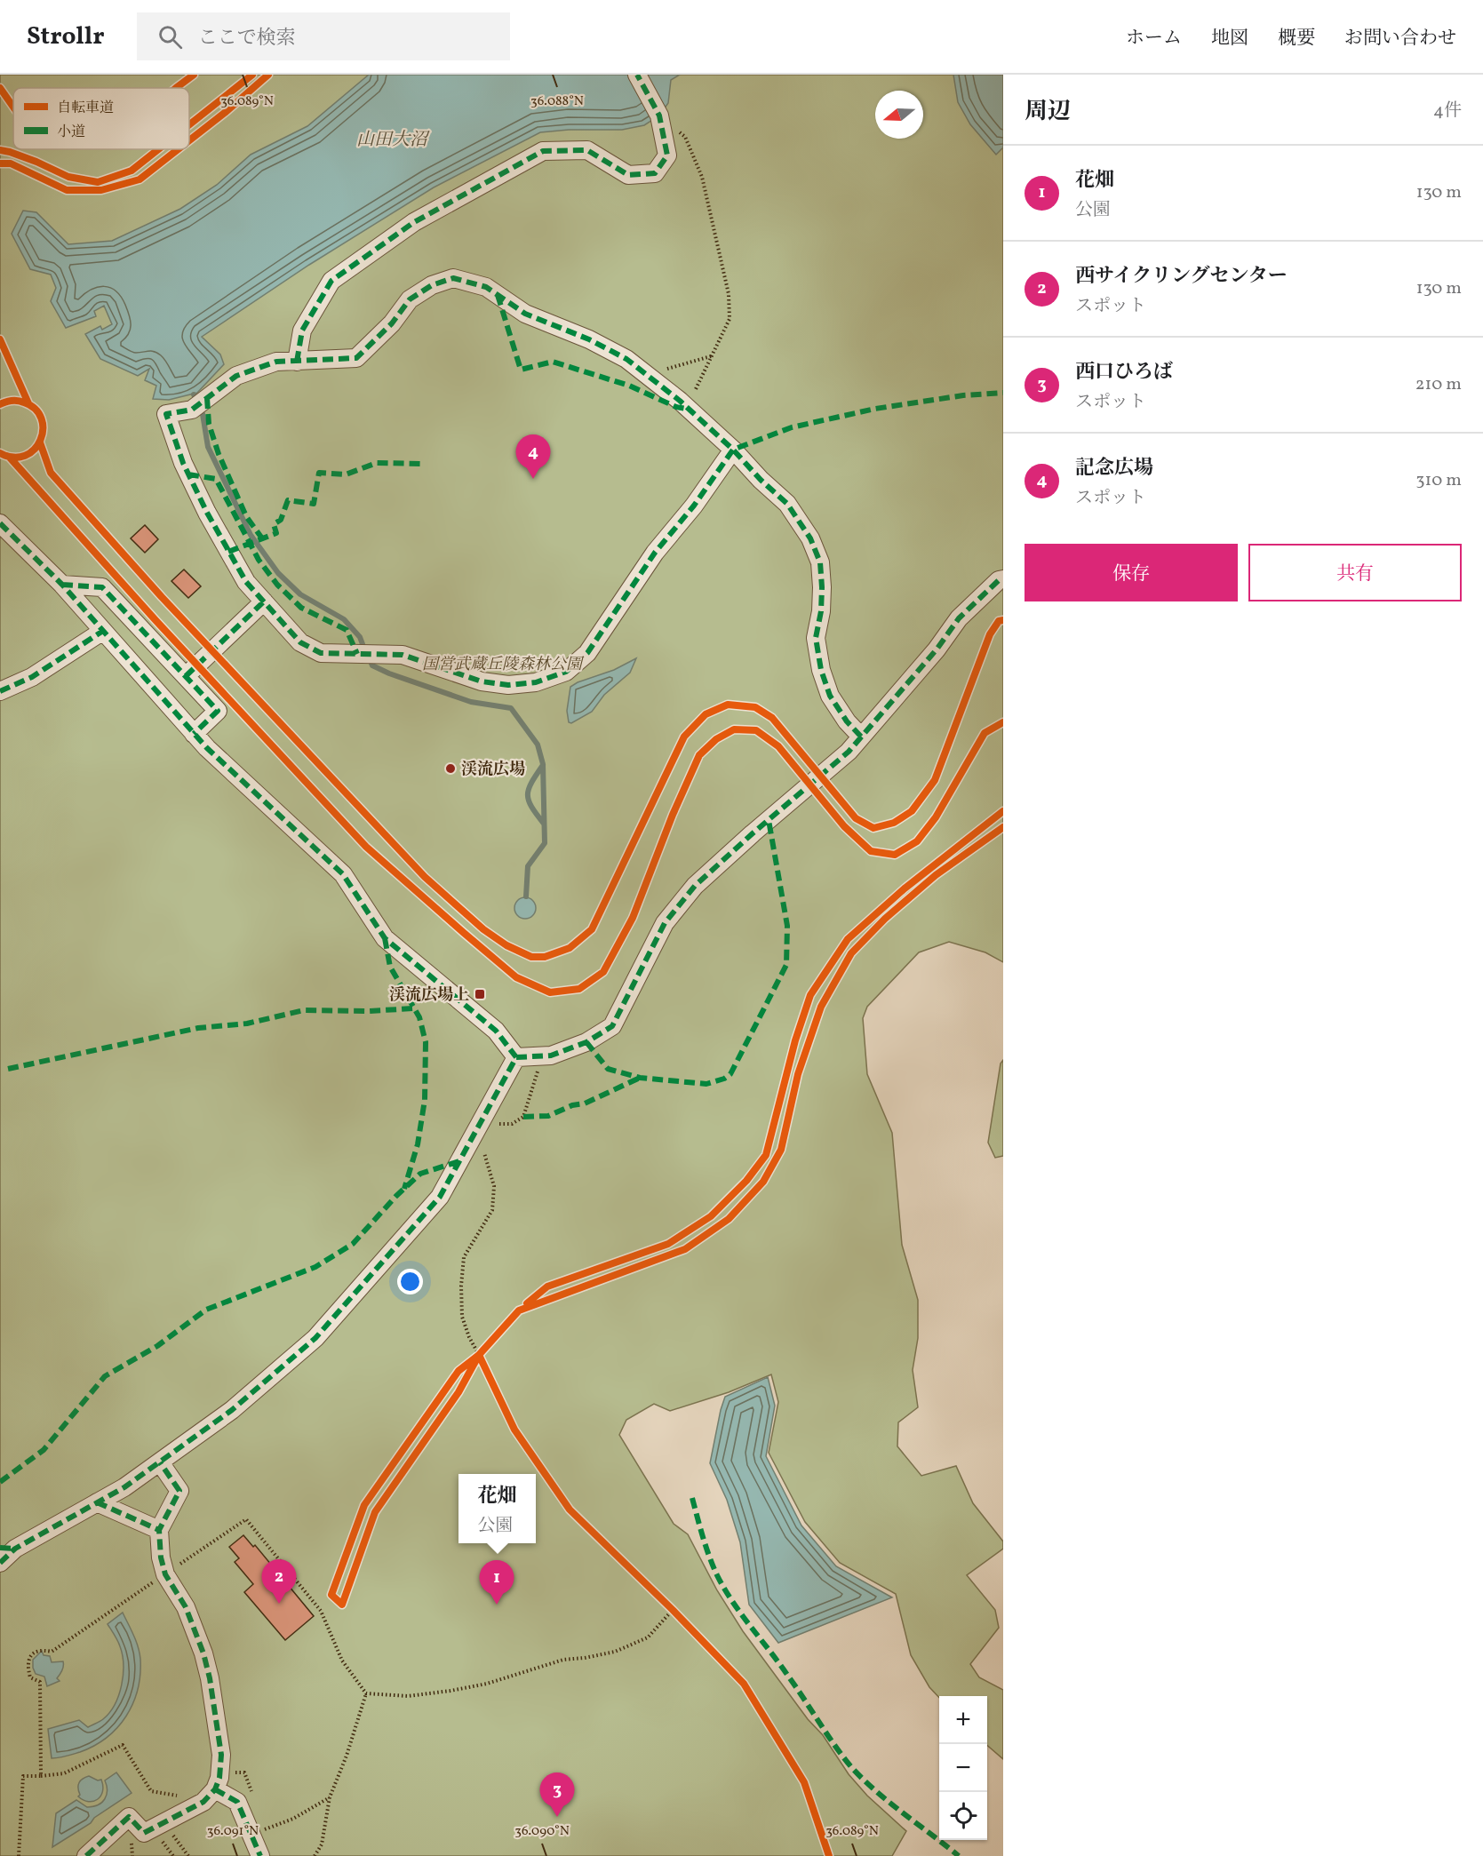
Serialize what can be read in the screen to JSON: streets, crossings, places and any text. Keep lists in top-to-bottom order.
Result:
{
  "water": ["山田大沼"],
  "parks": ["国営武蔵丘陵森林公園"],
  "places": {
    "other": ["渓流広場"],
    "transit": ["渓流広場上"]
  },
  "legend": ["自転車道", "小道"],
  "north": "left",
  "page": {
    "header": "Strollr",
    "search": "ここで検索",
    "nav": [
      "ホーム",
      "地図",
      "概要",
      "お問い合わせ"
    ],
    "heading": ["周辺", "4件"],
    "list": [
      {
        "mark": "1",
        "name": "花畑",
        "note": "公園",
        "value": "130 m"
      },
      {
        "mark": "2",
        "name": "西サイクリングセンター",
        "note": "スポット",
        "value": "130 m"
      },
      {
        "mark": "3",
        "name": "西口ひろば",
        "note": "スポット",
        "value": "210 m"
      },
      {
        "mark": "4",
        "name": "記念広場",
        "note": "スポット",
        "value": "310 m"
      }
    ],
    "pins": [
      "4",
      "2",
      "1",
      "3"
    ],
    "buttons": ["保存", "共有"],
    "popup": ["花畑", "公園"],
    "map_buttons": ["+", "−"]
  },
  "coordinates": [
    "36.089°N",
    "36.088°N",
    "36.091°N",
    "36.090°N"
  ]
}
